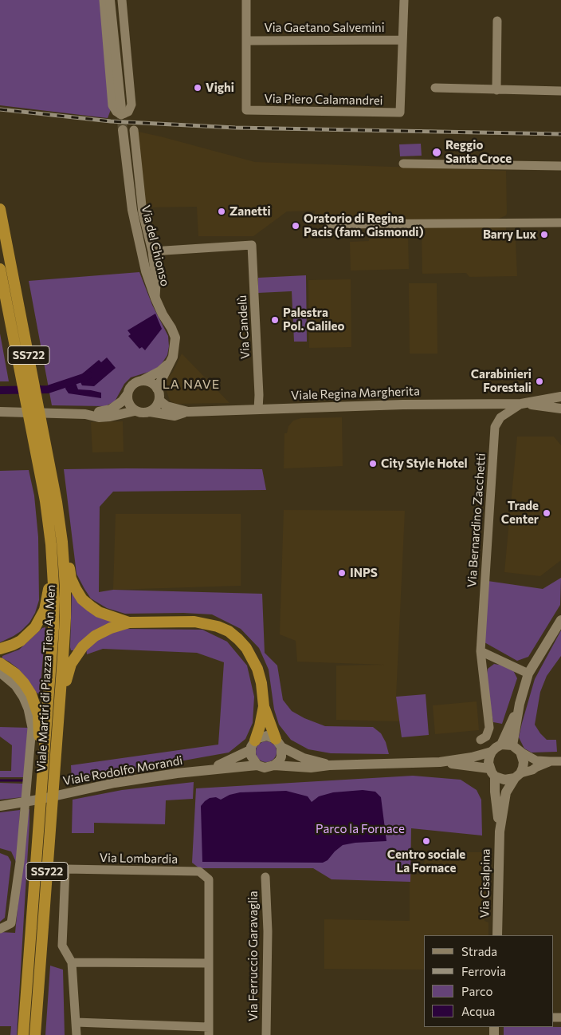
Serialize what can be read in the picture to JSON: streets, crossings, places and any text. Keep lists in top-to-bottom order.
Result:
{
  "streets": {
    "highway": ["SS722", "Viale Martiri di Piazza Tien An Men"],
    "main road": [
      "Via del Chionso",
      "Viale Regina Margherita",
      "Viale Rodolfo Morandi",
      "Via Cisalpina"
    ],
    "street": [
      "Via Gaetano Salvemini",
      "Via Piero Calamandrei",
      "Via Candelù",
      "Via Bernardino Zacchetti",
      "Via Lombardia",
      "Via Ferruccio Garavaglia"
    ]
  },
  "crossings": [
    ["Via Gaetano Salvemini", "Via Piero Calamandrei"],
    ["Via del Chionso", "Viale Regina Margherita"],
    ["Via Candelù", "Viale Regina Margherita"],
    ["Viale Regina Margherita", "Via Bernardino Zacchetti"],
    ["Viale Rodolfo Morandi", "Via Cisalpina"]
  ],
  "districts": ["LA NAVE"],
  "parks": ["Parco la Fornace"],
  "places": [
    "Vighi",
    "Reggio Santa Croce",
    "Zanetti",
    "Oratorio di Regina Pacis (fam. Gismondi)",
    "Barry Lux",
    "Palestra Pol. Galileo",
    "Carabinieri Forestali",
    "City Style Hotel",
    "Trade Center",
    "INPS",
    "Centro sociale La Fornace"
  ],
  "legend": [
    "Strada",
    "Ferrovia",
    "Parco",
    "Acqua"
  ]
}
